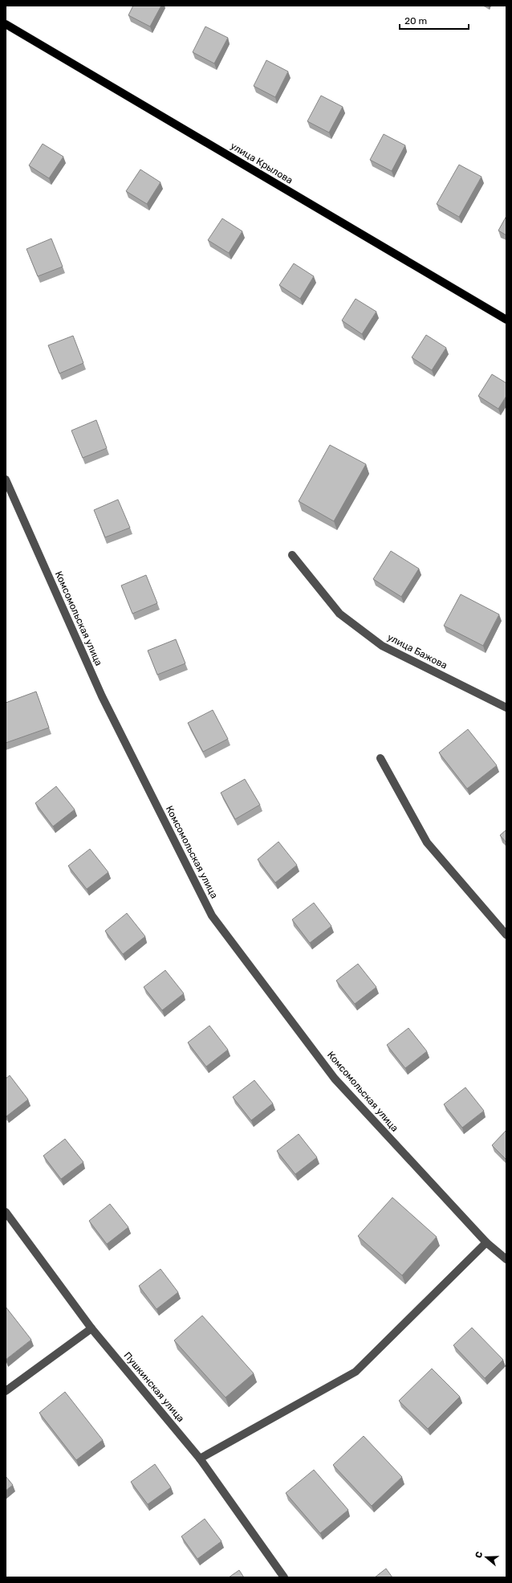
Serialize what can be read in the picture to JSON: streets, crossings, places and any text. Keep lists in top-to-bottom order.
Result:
{
  "streets": {
    "main road": ["улица Крылова"],
    "street": ["Комсомольская улица", "улица Бажова", "Пушкинская улица"]
  },
  "scale_bar": "20 m",
  "north": "left"
}
